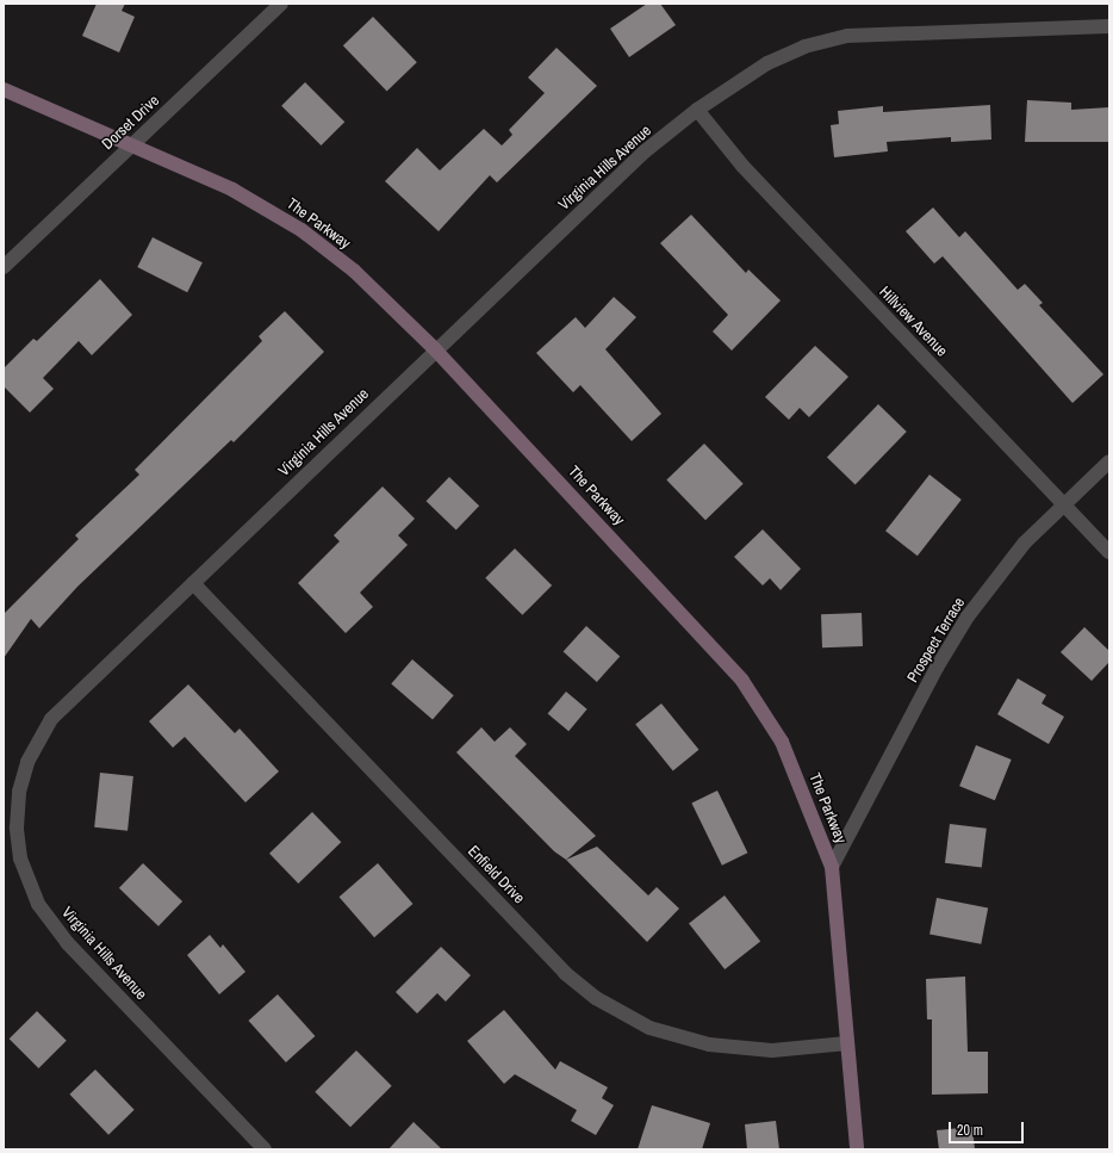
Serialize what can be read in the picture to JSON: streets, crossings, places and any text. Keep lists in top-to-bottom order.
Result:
{
  "streets": {
    "street": [
      "Dorset Drive",
      "Virginia Hills Avenue",
      "The Parkway",
      "Hillview Avenue",
      "Prospect Terrace",
      "Enfield Drive"
    ]
  },
  "crossings": [
    ["Dorset Drive", "The Parkway"],
    ["Virginia Hills Avenue", "The Parkway"],
    ["Virginia Hills Avenue", "Hillview Avenue"],
    ["Virginia Hills Avenue", "Enfield Drive"],
    ["The Parkway", "Prospect Terrace"],
    ["The Parkway", "Enfield Drive"],
    ["Hillview Avenue", "Prospect Terrace"]
  ],
  "scale_bar": "20 m"
}
